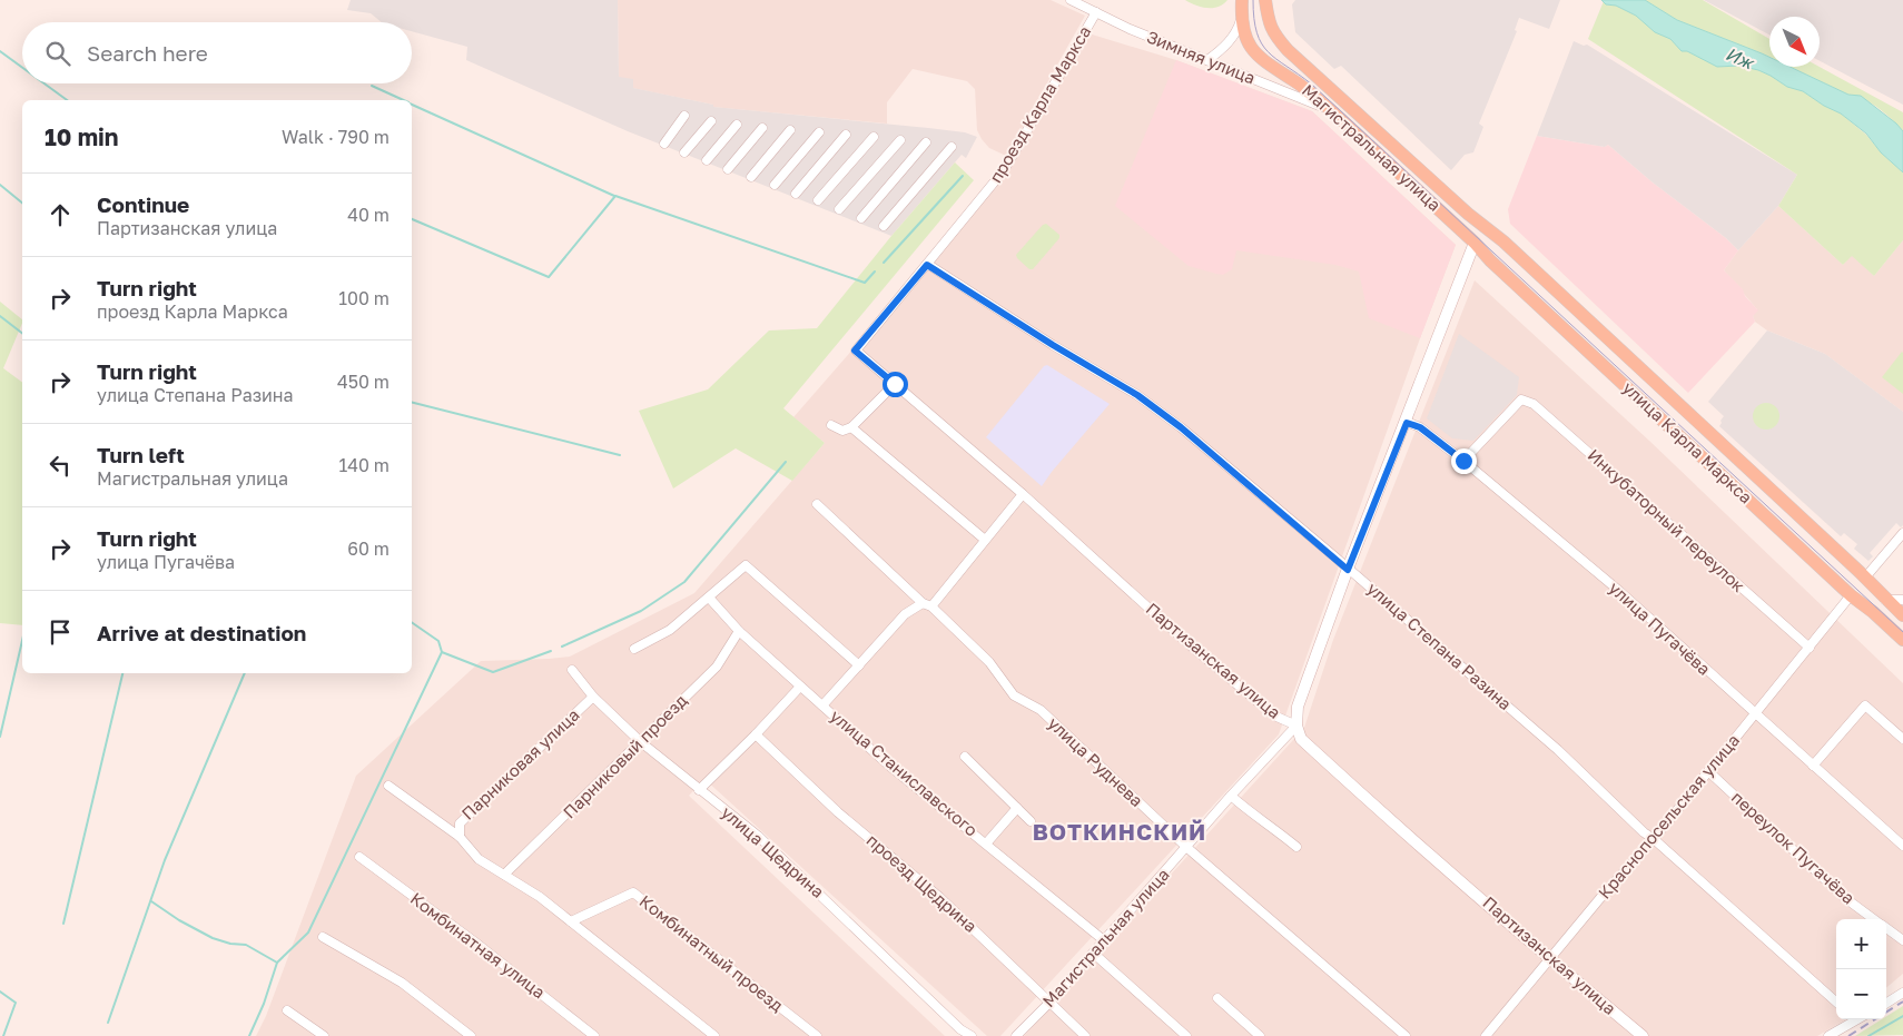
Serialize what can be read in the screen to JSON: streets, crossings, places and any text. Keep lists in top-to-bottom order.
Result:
{
  "streets": {
    "main road": ["Магистральная улица", "улица Карла Маркса"],
    "street": [
      "Зимняя улица",
      "проезд Карла Маркса",
      "Инкубаторный переулок",
      "улица Пугачёва",
      "улица Степана Разина",
      "Партизанская улица",
      "Парниковый проезд",
      "улица Руднева",
      "Парниковая улица",
      "улица Станиславского",
      "Краснопосельская улица",
      "переулок Пугачёва",
      "улица Щедрина",
      "проезд Щедрина",
      "Комбинатная улица",
      "Комбинатный проезд"
    ]
  },
  "crossings": [
    ["Зимняя улица", "проезд Карла Маркса"],
    ["Зимняя улица", "Магистральная улица"],
    ["проезд Карла Маркса", "улица Степана Разина"],
    ["проезд Карла Маркса", "Партизанская улица"],
    ["Магистральная улица", "улица Карла Маркса"],
    ["Магистральная улица", "Партизанская улица"],
    ["Магистральная улица", "улица Руднева"],
    ["Магистральная улица", "улица Станиславского"],
    ["Магистральная улица", "проезд Щедрина"],
    ["улица Карла Маркса", "Краснопосельская улица"],
    ["Инкубаторный переулок", "улица Пугачёва"],
    ["Инкубаторный переулок", "Краснопосельская улица"],
    ["улица Пугачёва", "Краснопосельская улица"],
    ["улица Степана Разина", "Краснопосельская улица"],
    ["Партизанская улица", "Краснопосельская улица"],
    ["Парниковый проезд", "улица Станиславского"],
    ["Парниковый проезд", "улица Щедрина"],
    ["Парниковая улица", "улица Щедрина"],
    ["Краснопосельская улица", "переулок Пугачёва"]
  ],
  "districts": ["ВОТКИНСКИЙ"],
  "water": ["Иж"],
  "north": "bottom right",
  "page": {
    "search": "Search here",
    "heading": ["10 min", "Walk · 790 m"],
    "list": [
      ["Continue", "Партизанская улица", "40 m"],
      ["Turn right", "проезд Карла Маркса", "100 m"],
      ["Turn right", "улица Степана Разина", "450 m"],
      ["Turn left", "Магистральная улица", "140 m"],
      ["Turn right", "улица Пугачёва", "60 m"],
      "Arrive at destination"
    ],
    "map_buttons": ["+", "−"]
  }
}
